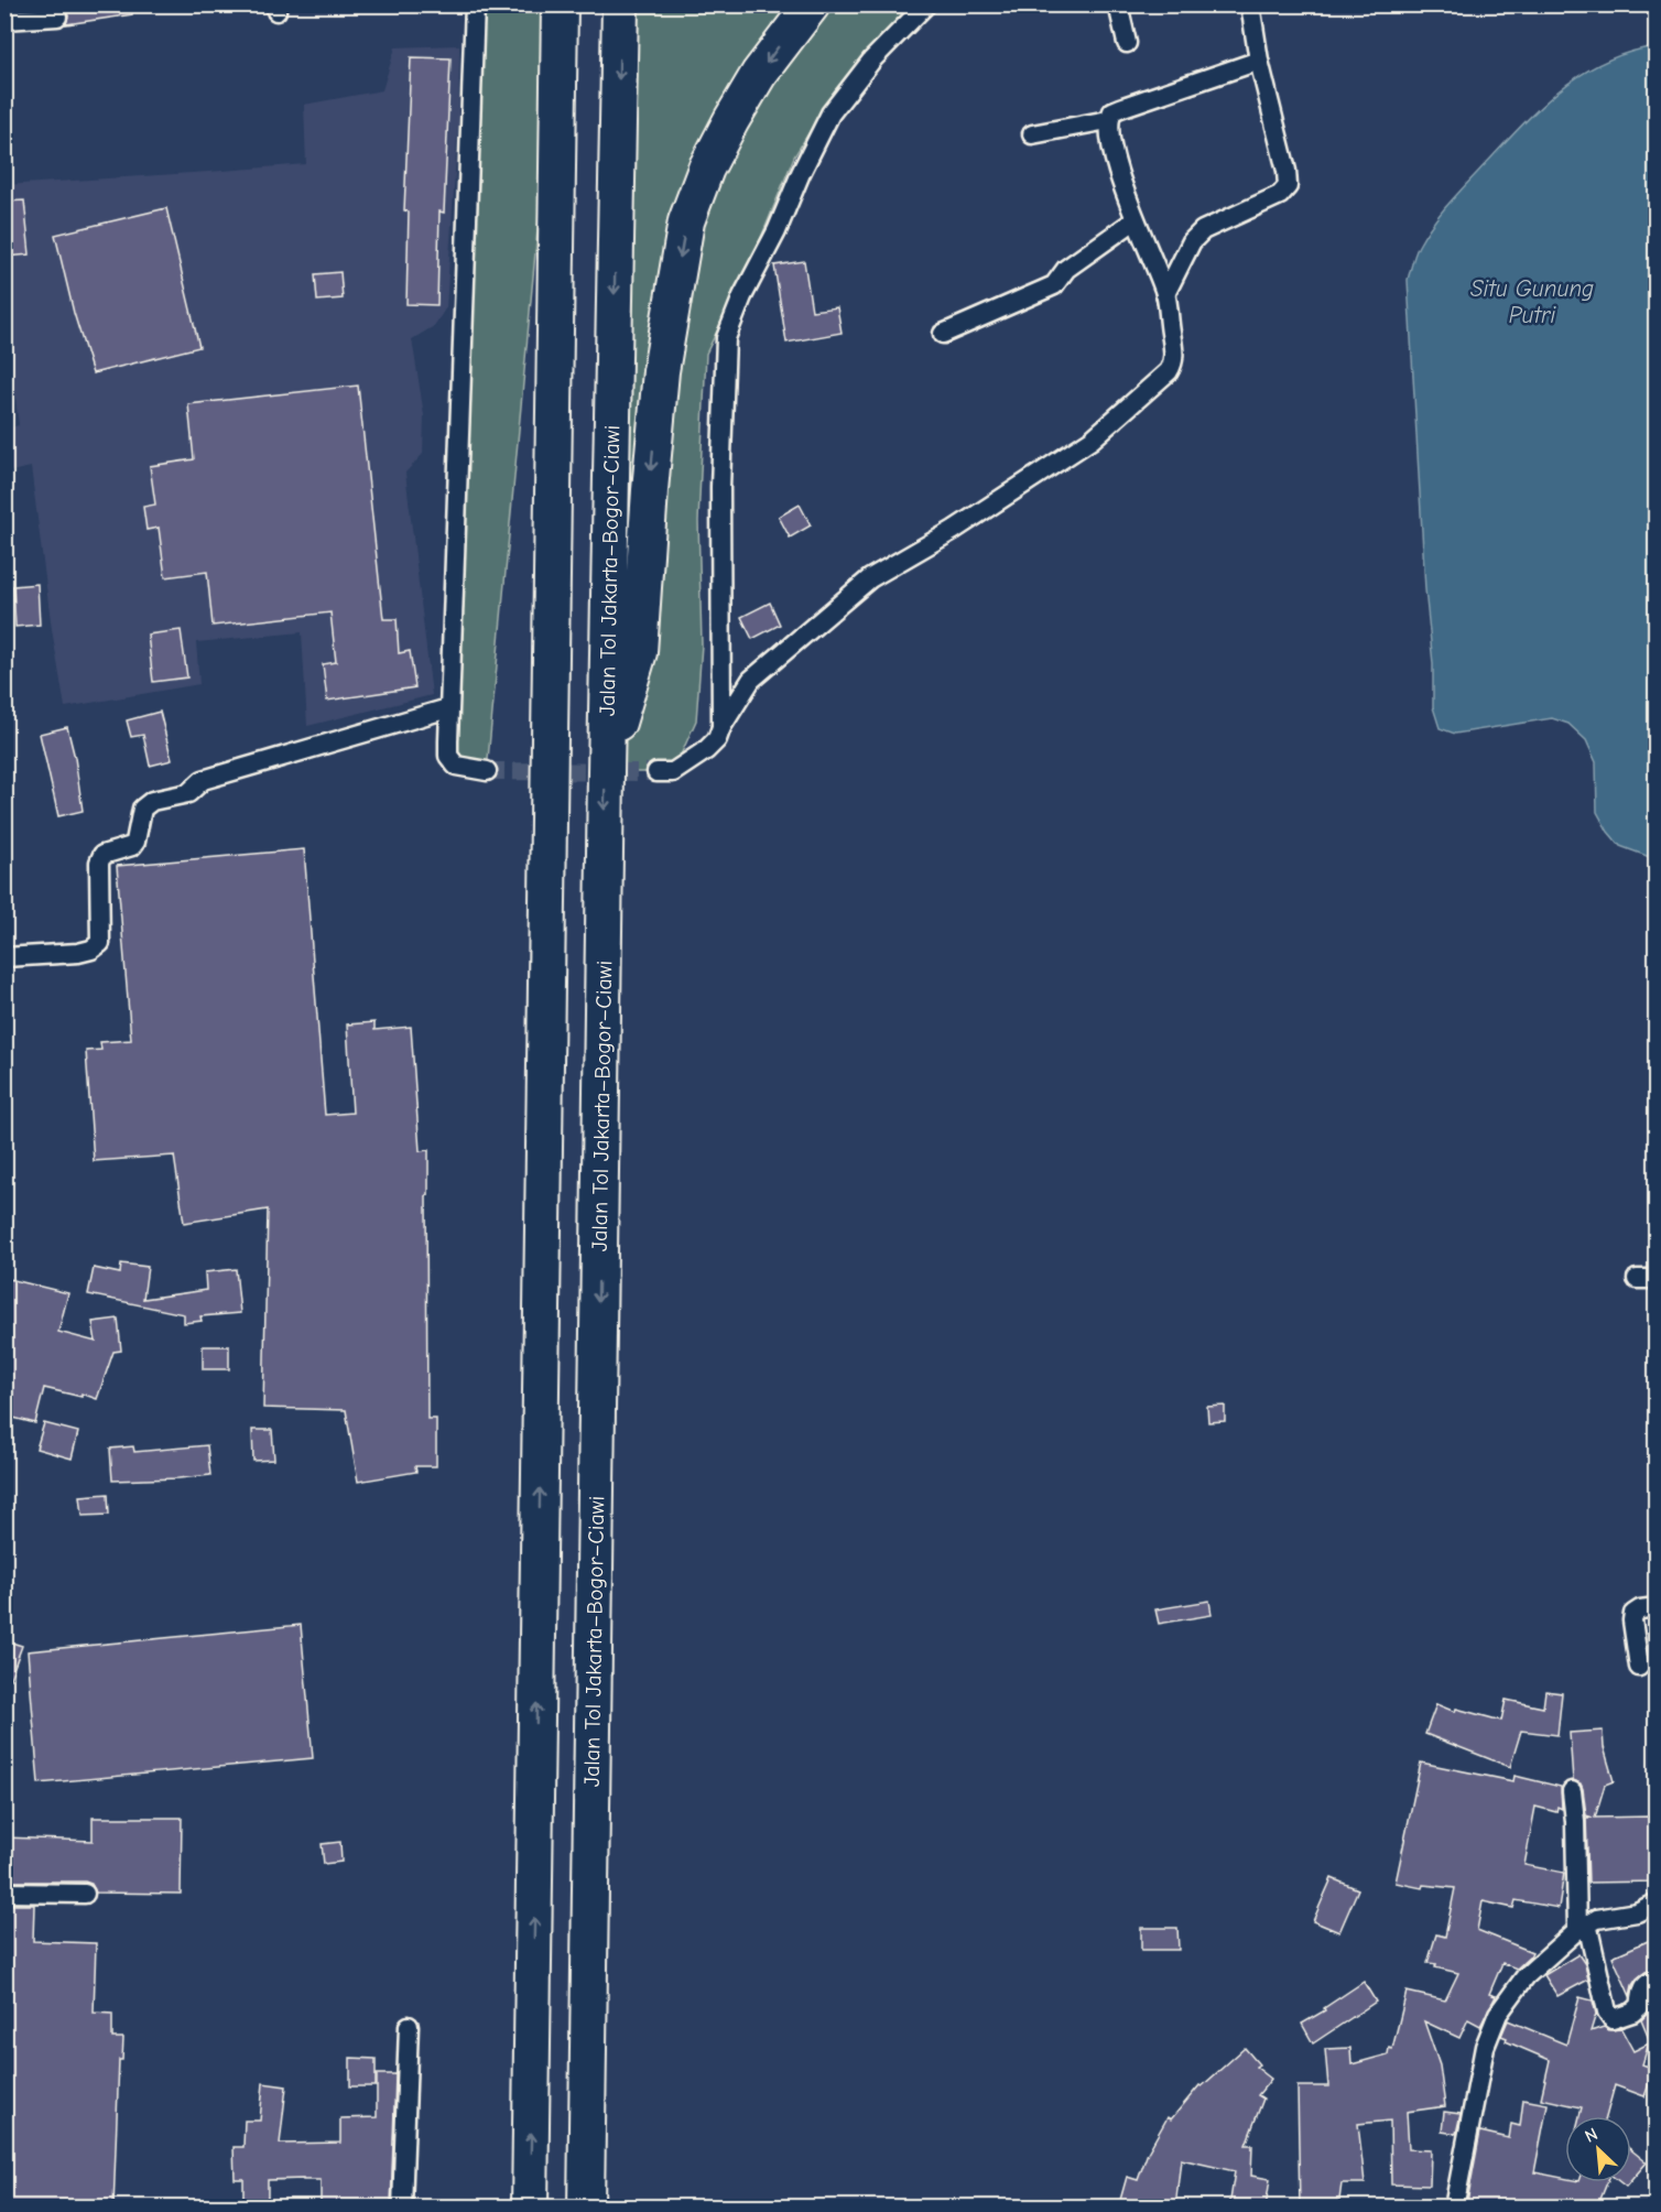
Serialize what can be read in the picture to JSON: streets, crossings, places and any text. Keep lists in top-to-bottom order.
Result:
{
  "streets": {
    "highway": ["Jalan Tol Jakarta–Bogor–Ciawi"]
  },
  "water": ["Situ Gunung Putri"],
  "north": "top left"
}
